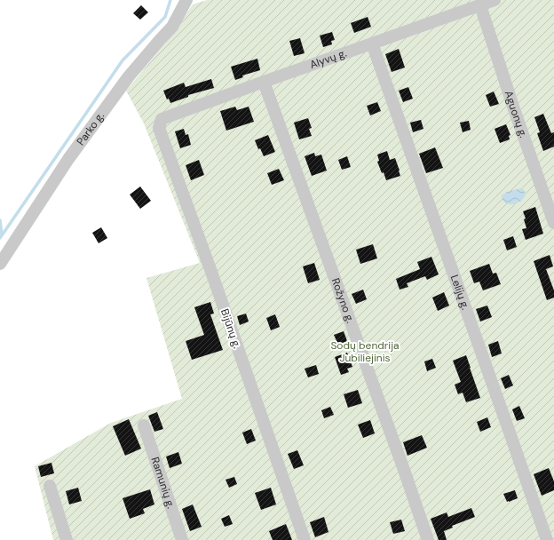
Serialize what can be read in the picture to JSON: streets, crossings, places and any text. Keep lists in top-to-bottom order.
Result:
{
  "streets": {
    "street": [
      "Alyvų g.",
      "Aguonų g.",
      "Parko g.",
      "Lelijų g.",
      "Rožyno g.",
      "Bijūnų g.",
      "Ramunių g."
    ]
  },
  "crossings": [
    ["Alyvų g.", "Aguonų g."],
    ["Alyvų g.", "Lelijų g."],
    ["Alyvų g.", "Rožyno g."],
    ["Alyvų g.", "Bijūnų g."]
  ],
  "parks": ["Sodų bendrija Jubiliejinis"]
}
